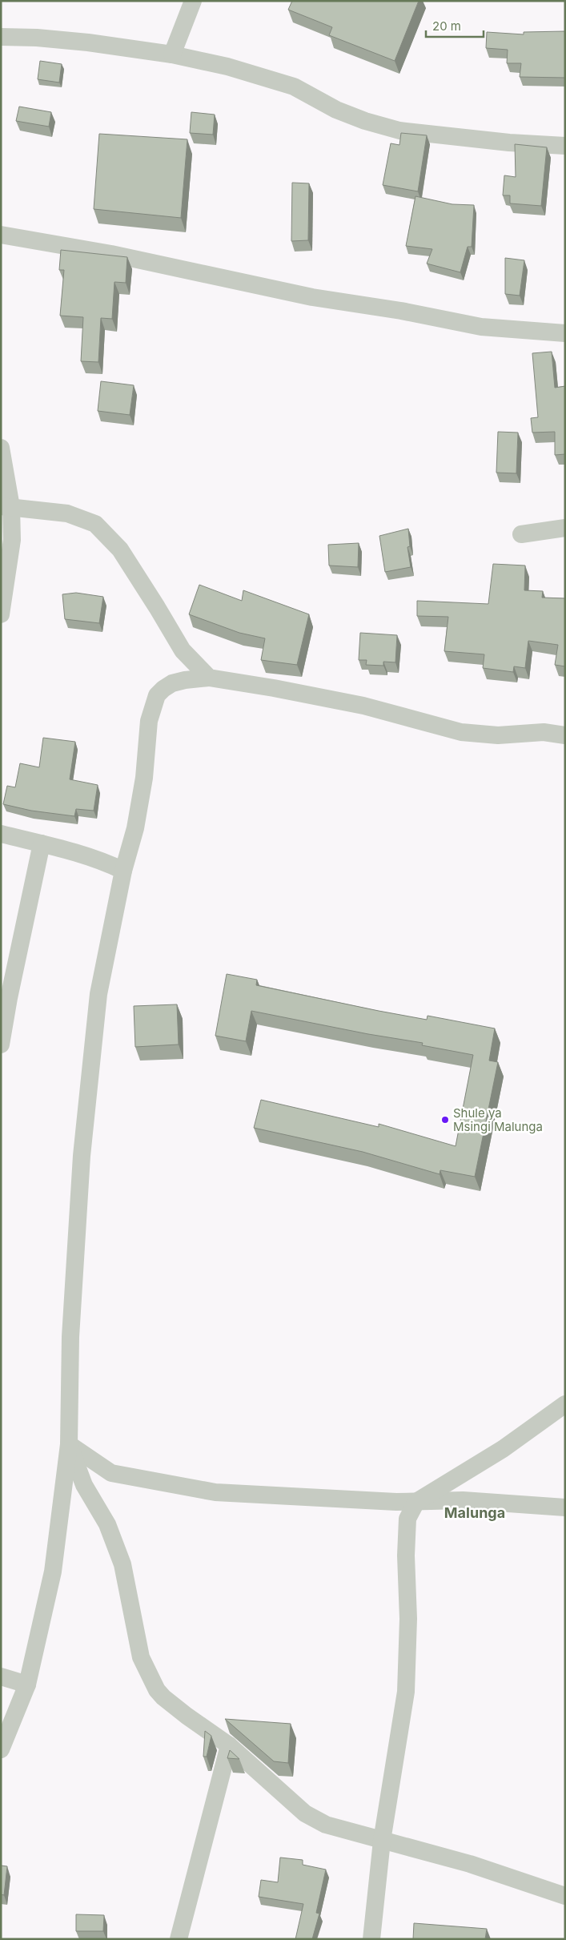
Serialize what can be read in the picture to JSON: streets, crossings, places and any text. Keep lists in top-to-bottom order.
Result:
{
  "districts": ["Malunga"],
  "places": ["Shule ya Msingi Malunga"],
  "scale_bar": "20 m"
}
